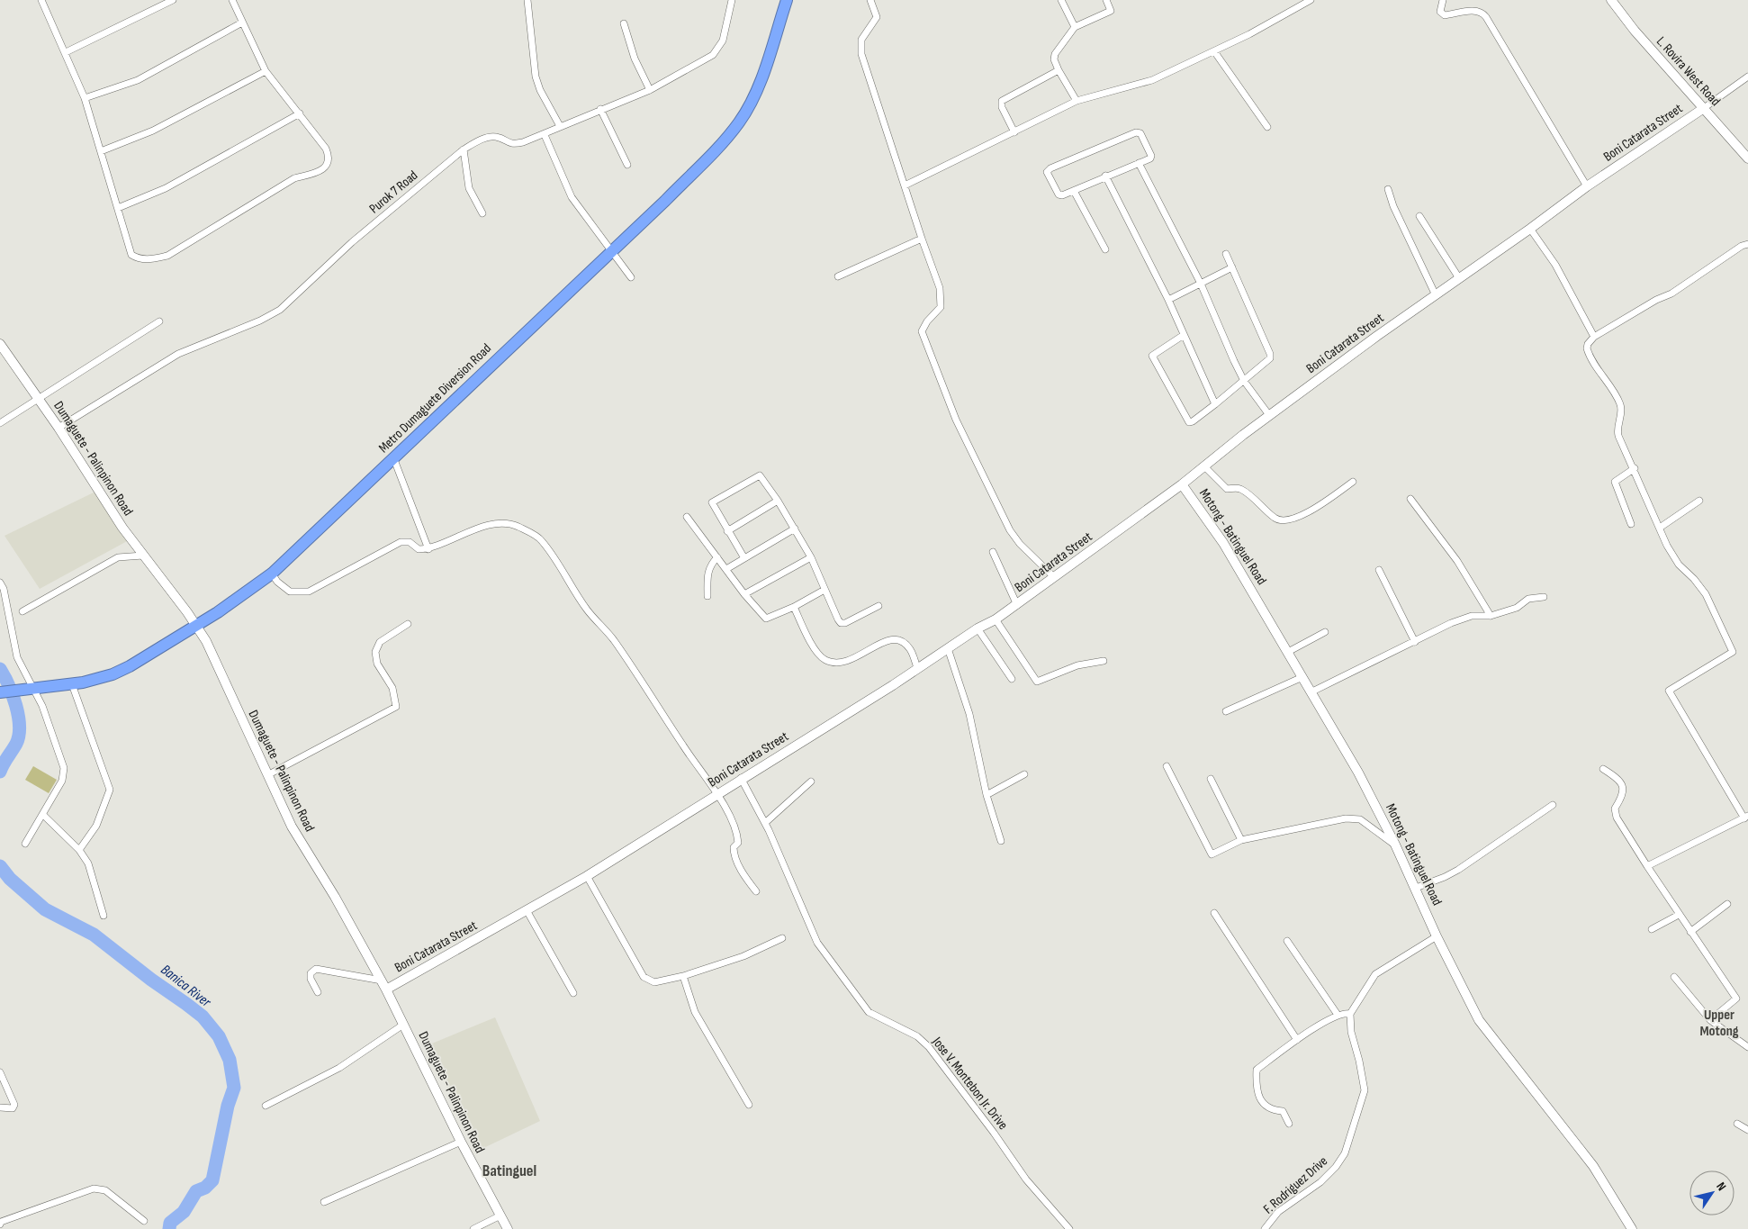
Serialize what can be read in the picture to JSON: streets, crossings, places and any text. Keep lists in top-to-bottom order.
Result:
{
  "streets": {
    "highway": ["Metro Dumaguete Diversion Road"],
    "street": [
      "L. Rovira West Road",
      "Boni Catarata Street",
      "Purok 7 Road",
      "Dumaguete - Palinpinon Road",
      "Motong - Batinguel Road",
      "Jose V. Montebon Jr. Drive",
      "F. Rodriguez Drive"
    ]
  },
  "crossings": [
    ["L. Rovira West Road", "Boni Catarata Street"],
    ["Boni Catarata Street", "Dumaguete - Palinpinon Road"],
    ["Boni Catarata Street", "Motong - Batinguel Road"],
    ["Boni Catarata Street", "Jose V. Montebon Jr. Drive"],
    ["Purok 7 Road", "Dumaguete - Palinpinon Road"],
    ["Metro Dumaguete Diversion Road", "Dumaguete - Palinpinon Road"]
  ],
  "districts": ["Upper Motong", "Batinguel"],
  "water": ["Banica River"],
  "north": "top right"
}
